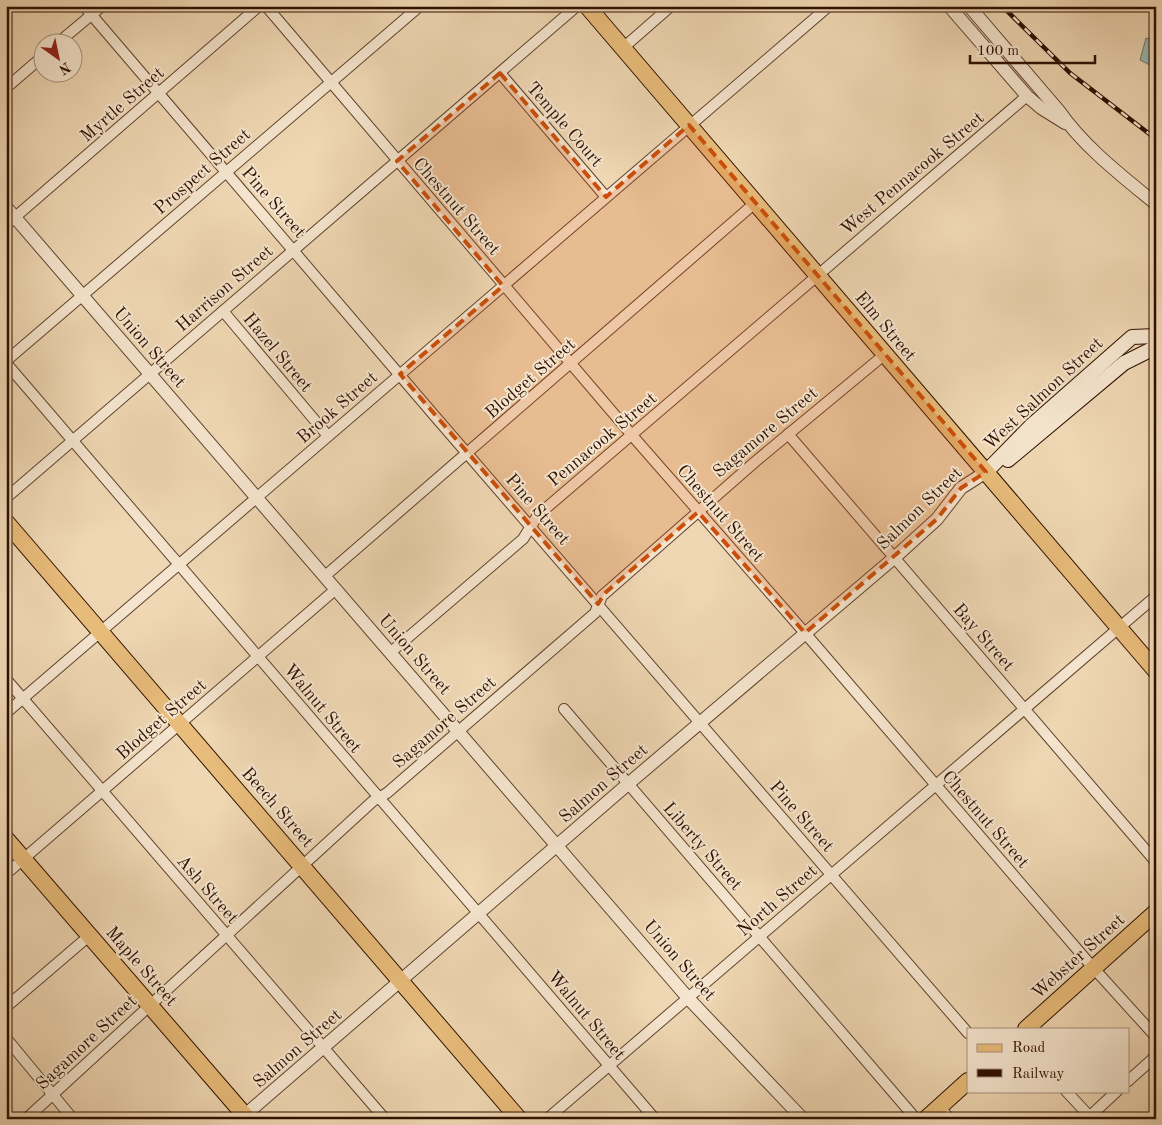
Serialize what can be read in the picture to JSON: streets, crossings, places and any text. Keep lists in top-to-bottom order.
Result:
{
  "streets": {
    "main road": [
      "Elm Street",
      "West Salmon Street",
      "Beech Street",
      "Webster Street",
      "Maple Street"
    ],
    "street": [
      "Myrtle Street",
      "Temple Court",
      "Prospect Street",
      "West Pennacook Street",
      "Pine Street",
      "Chestnut Street",
      "Harrison Street",
      "Union Street",
      "Hazel Street",
      "Blodget Street",
      "Brook Street",
      "Sagamore Street",
      "Pennacook Street",
      "Salmon Street",
      "Bay Street",
      "Walnut Street",
      "Liberty Street",
      "Ash Street",
      "North Street"
    ]
  },
  "crossings": [
    ["Myrtle Street", "Pine Street"],
    ["Myrtle Street", "Union Street"],
    ["Temple Court", "Harrison Street"],
    ["Temple Court", "Brook Street"],
    ["Prospect Street", "Pine Street"],
    ["Prospect Street", "Chestnut Street"],
    ["Prospect Street", "Union Street"],
    ["Prospect Street", "Walnut Street"],
    ["West Pennacook Street", "Elm Street"],
    ["West Pennacook Street", "Pennacook Street"],
    ["Pine Street", "Harrison Street"],
    ["Pine Street", "Blodget Street"],
    ["Pine Street", "Brook Street"],
    ["Pine Street", "Sagamore Street"],
    ["Pine Street", "Pennacook Street"],
    ["Pine Street", "Salmon Street"],
    ["Pine Street", "North Street"],
    ["Chestnut Street", "Harrison Street"],
    ["Chestnut Street", "Blodget Street"],
    ["Chestnut Street", "Brook Street"],
    ["Chestnut Street", "Sagamore Street"],
    ["Chestnut Street", "Pennacook Street"],
    ["Chestnut Street", "Salmon Street"],
    ["Chestnut Street", "North Street"],
    ["Chestnut Street", "Webster Street"],
    ["Harrison Street", "Union Street"],
    ["Harrison Street", "Hazel Street"],
    ["Harrison Street", "Walnut Street"],
    ["Elm Street", "Blodget Street"],
    ["Elm Street", "West Salmon Street"],
    ["Elm Street", "Brook Street"],
    ["Elm Street", "Sagamore Street"],
    ["Elm Street", "Pennacook Street"],
    ["Elm Street", "Salmon Street"],
    ["Elm Street", "North Street"],
    ["Union Street", "Blodget Street"],
    ["Union Street", "Brook Street"],
    ["Union Street", "Sagamore Street"],
    ["Union Street", "Pennacook Street"],
    ["Union Street", "Salmon Street"],
    ["Union Street", "North Street"],
    ["Hazel Street", "Brook Street"],
    ["Blodget Street", "Walnut Street"],
    ["Blodget Street", "Beech Street"],
    ["Blodget Street", "Ash Street"],
    ["Blodget Street", "Maple Street"],
    ["West Salmon Street", "Salmon Street"],
    ["Brook Street", "Walnut Street"],
    ["Brook Street", "Beech Street"],
    ["Brook Street", "Ash Street"],
    ["Sagamore Street", "Bay Street"],
    ["Sagamore Street", "Walnut Street"],
    ["Sagamore Street", "Beech Street"],
    ["Sagamore Street", "Ash Street"],
    ["Sagamore Street", "Maple Street"],
    ["Salmon Street", "Bay Street"],
    ["Salmon Street", "Walnut Street"],
    ["Salmon Street", "Beech Street"],
    ["Salmon Street", "Liberty Street"],
    ["Salmon Street", "Ash Street"],
    ["Salmon Street", "Maple Street"],
    ["Bay Street", "North Street"],
    ["Walnut Street", "North Street"],
    ["Liberty Street", "North Street"]
  ],
  "legend": ["Road", "Railway"],
  "scale_bar": "100 m",
  "north": "bottom right"
}
